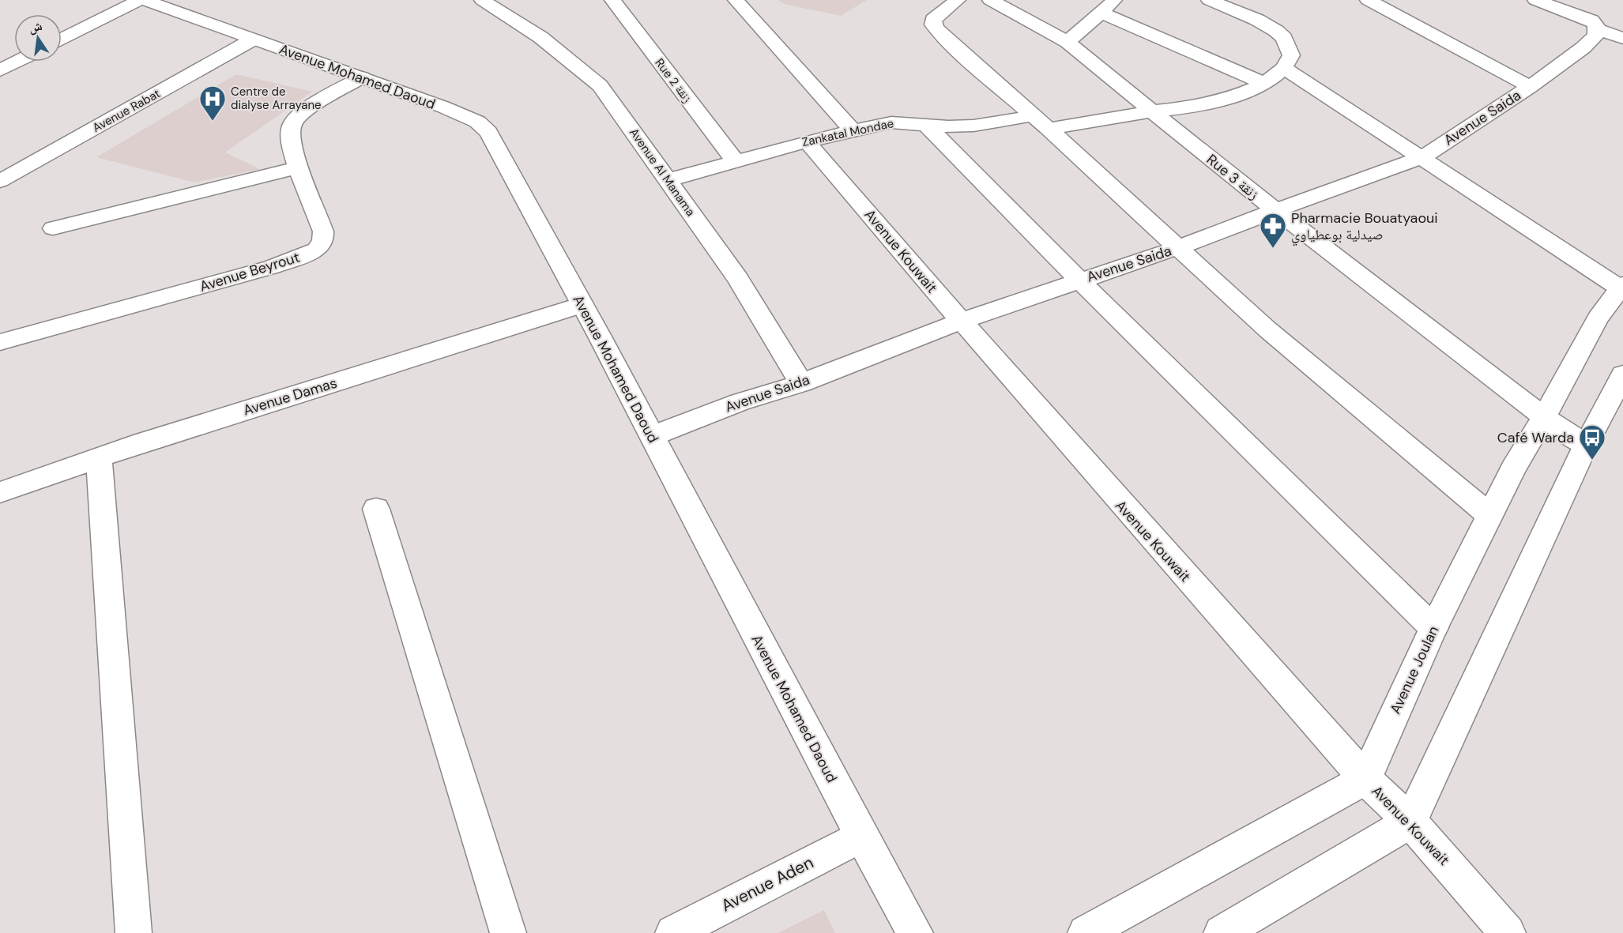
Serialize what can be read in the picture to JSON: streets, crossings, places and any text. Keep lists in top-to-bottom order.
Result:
{
  "streets": {
    "street": [
      "Avenue Mohamed Daoud",
      "Rue 2 زنقة",
      "Avenue Rabat",
      "Avenue Saida",
      "Zankatal Mondae",
      "Avenue Al Manama",
      "Rue 3 زنقة",
      "Avenue Kouwait",
      "Avenue Beyrout",
      "Avenue Damas",
      "Avenue Joulan",
      "Avenue Aden"
    ]
  },
  "crossings": [
    ["Avenue Mohamed Daoud", "Avenue Rabat"],
    ["Avenue Mohamed Daoud", "Avenue Saida"],
    ["Avenue Mohamed Daoud", "Avenue Beyrout"],
    ["Avenue Mohamed Daoud", "Avenue Damas"],
    ["Avenue Mohamed Daoud", "Avenue Aden"],
    ["Rue 2 زنقة", "Zankatal Mondae"],
    ["Avenue Saida", "Avenue Al Manama"],
    ["Avenue Saida", "Rue 3 زنقة"],
    ["Avenue Saida", "Avenue Kouwait"],
    ["Zankatal Mondae", "Avenue Al Manama"],
    ["Zankatal Mondae", "Rue 3 زنقة"],
    ["Zankatal Mondae", "Avenue Kouwait"],
    ["Rue 3 زنقة", "Avenue Joulan"],
    ["Avenue Kouwait", "Avenue Joulan"]
  ],
  "places": {
    "hospital": ["Centre de dialyse Arrayane"],
    "pharmacy": ["Pharmacie Bouatyaoui صيدلية بوعطياوي"],
    "bus stop": ["Café Warda"]
  },
  "north": "top"
}
